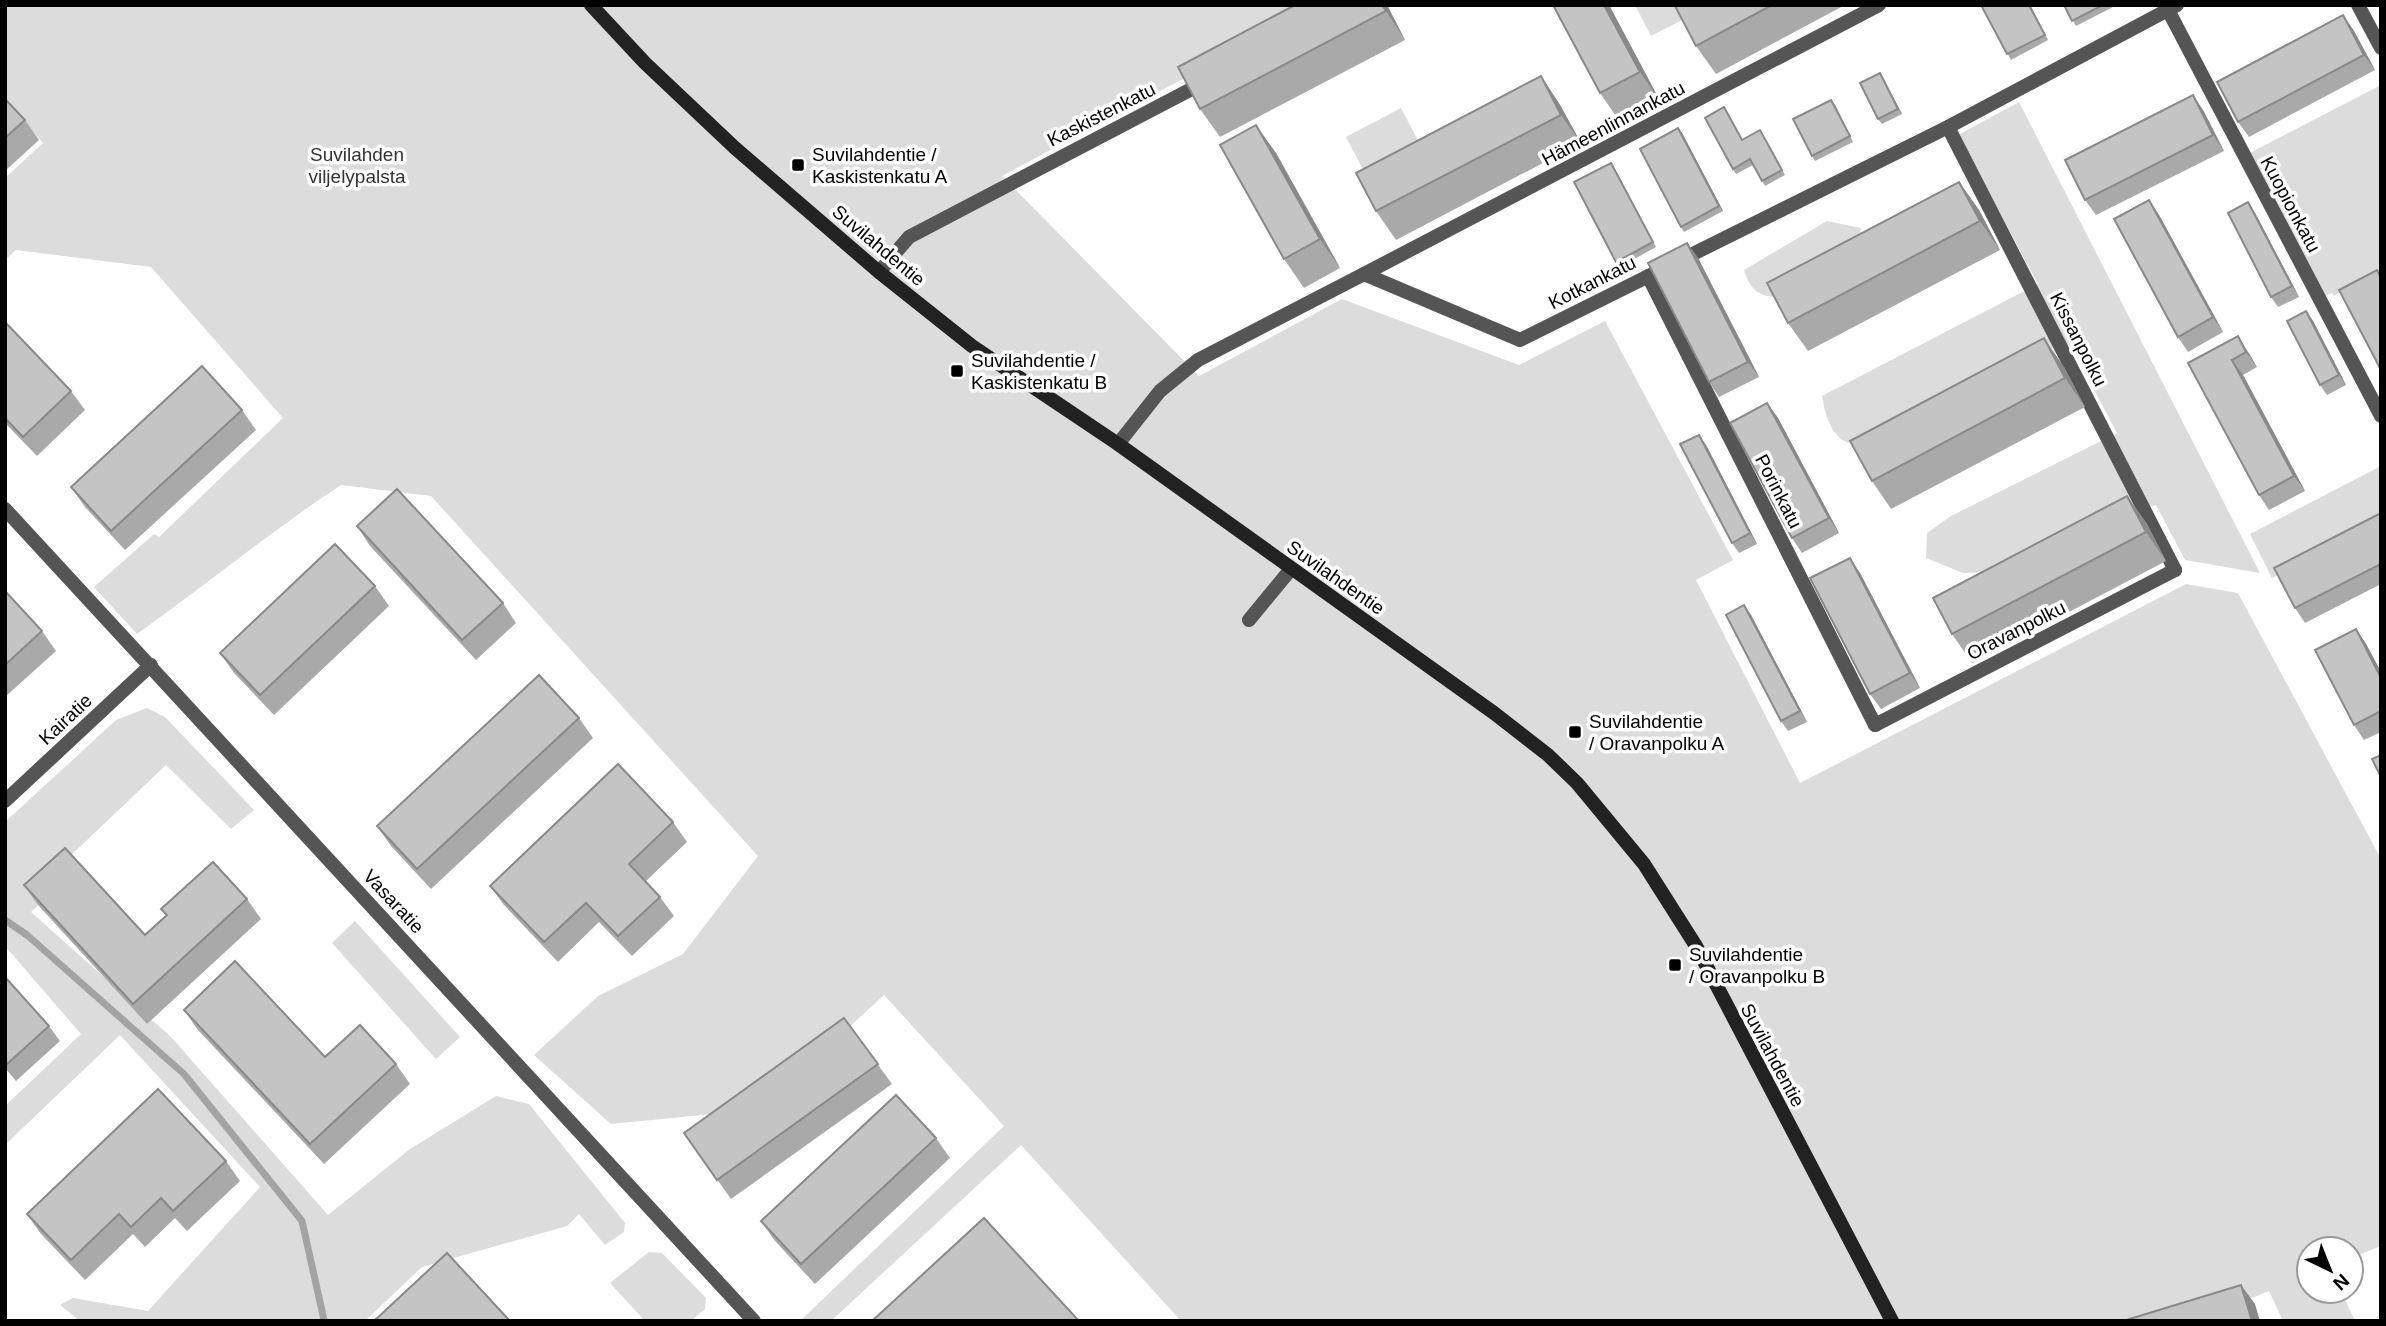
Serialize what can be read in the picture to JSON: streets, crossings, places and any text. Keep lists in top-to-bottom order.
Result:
{
  "streets": {
    "street": [
      "Kaskistenkatu",
      "Hämeenlinnankatu",
      "Kuopionkatu",
      "Suvilahdentie",
      "Kotkankatu",
      "Kissanpolku",
      "Porinkatu",
      "Oravanpolku",
      "Kairatie",
      "Vasaratie"
    ]
  },
  "crossings": [
    ["Kaskistenkatu", "Suvilahdentie"],
    ["Hämeenlinnankatu", "Kotkankatu"],
    ["Kuopionkatu", "Kotkankatu"],
    ["Kotkankatu", "Kissanpolku"],
    ["Kotkankatu", "Porinkatu"],
    ["Kissanpolku", "Oravanpolku"],
    ["Porinkatu", "Oravanpolku"],
    ["Kairatie", "Vasaratie"]
  ],
  "parks": ["Suvilahden viljelypalsta"],
  "places": {
    "transit": [
      "Suvilahdentie / Kaskistenkatu A",
      "Suvilahdentie / Kaskistenkatu B",
      "Suvilahdentie / Oravanpolku A",
      "Suvilahdentie / Oravanpolku B"
    ]
  },
  "north": "bottom right"
}
